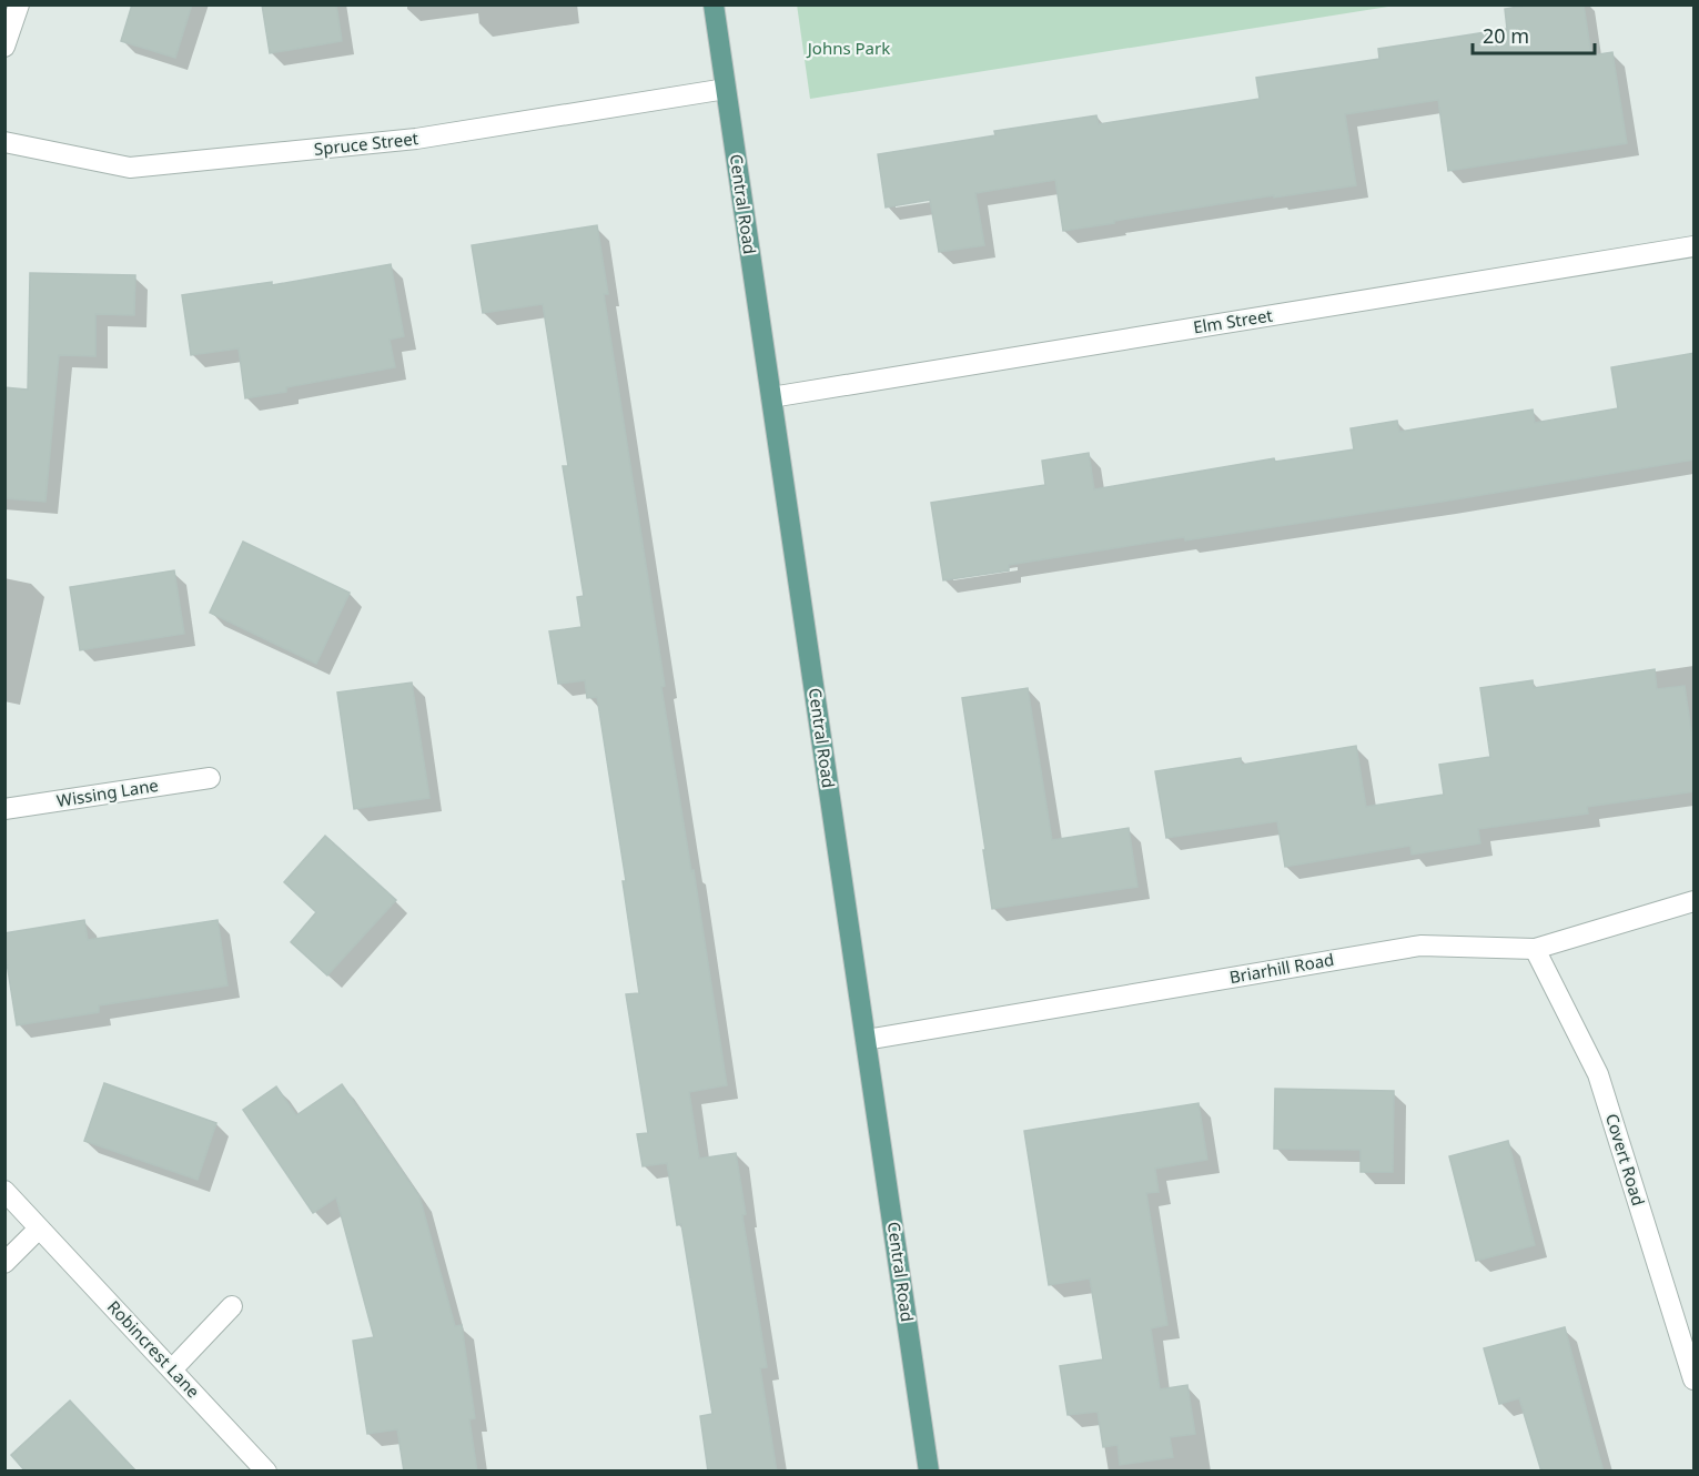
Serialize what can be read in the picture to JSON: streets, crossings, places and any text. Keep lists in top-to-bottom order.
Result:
{
  "streets": {
    "main road": ["Central Road"],
    "street": [
      "Spruce Street",
      "Elm Street",
      "Wissing Lane",
      "Briarhill Road",
      "Covert Road",
      "Robincrest Lane"
    ]
  },
  "crossings": [
    ["Spruce Street", "Central Road"],
    ["Central Road", "Elm Street"],
    ["Central Road", "Briarhill Road"],
    ["Briarhill Road", "Covert Road"]
  ],
  "parks": ["Johns Park"],
  "scale_bar": "20 m"
}
